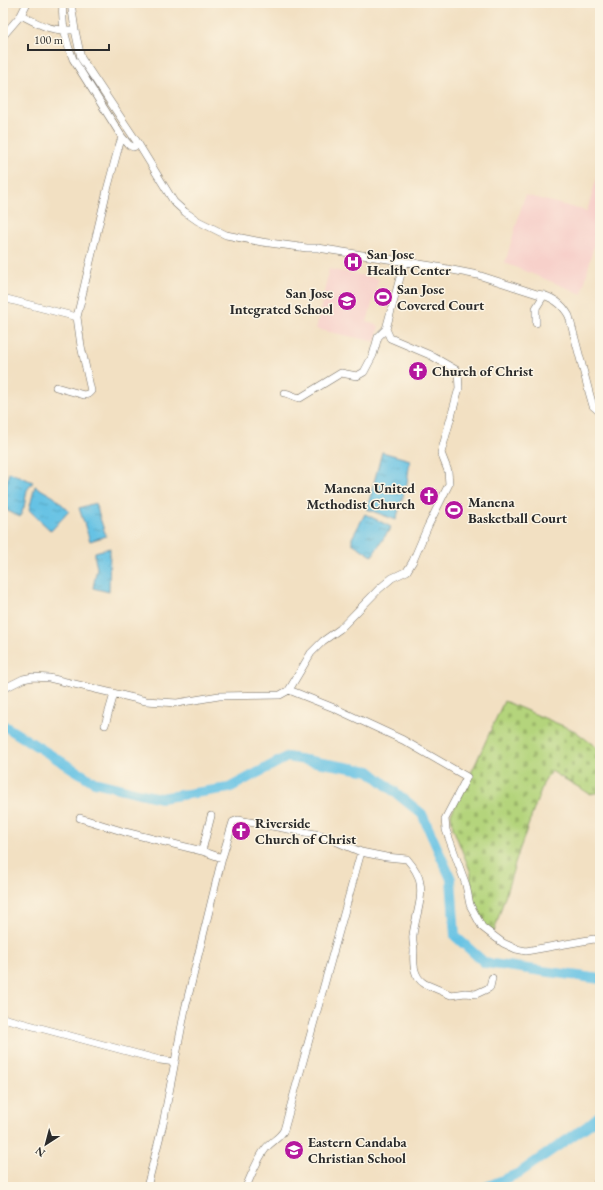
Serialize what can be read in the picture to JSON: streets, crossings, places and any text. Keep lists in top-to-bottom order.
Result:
{
  "places": {
    "hospital": ["San Jose Health Center"],
    "sports": ["San Jose Covered Court", "Manena Basketball Court"],
    "school or university": ["San Jose Integrated School", "Eastern Candaba Christian School"],
    "church": ["Church of Christ", "Manena United Methodist Church", "Riverside Church of Christ"]
  },
  "scale_bar": "100 m",
  "north": "bottom left"
}
